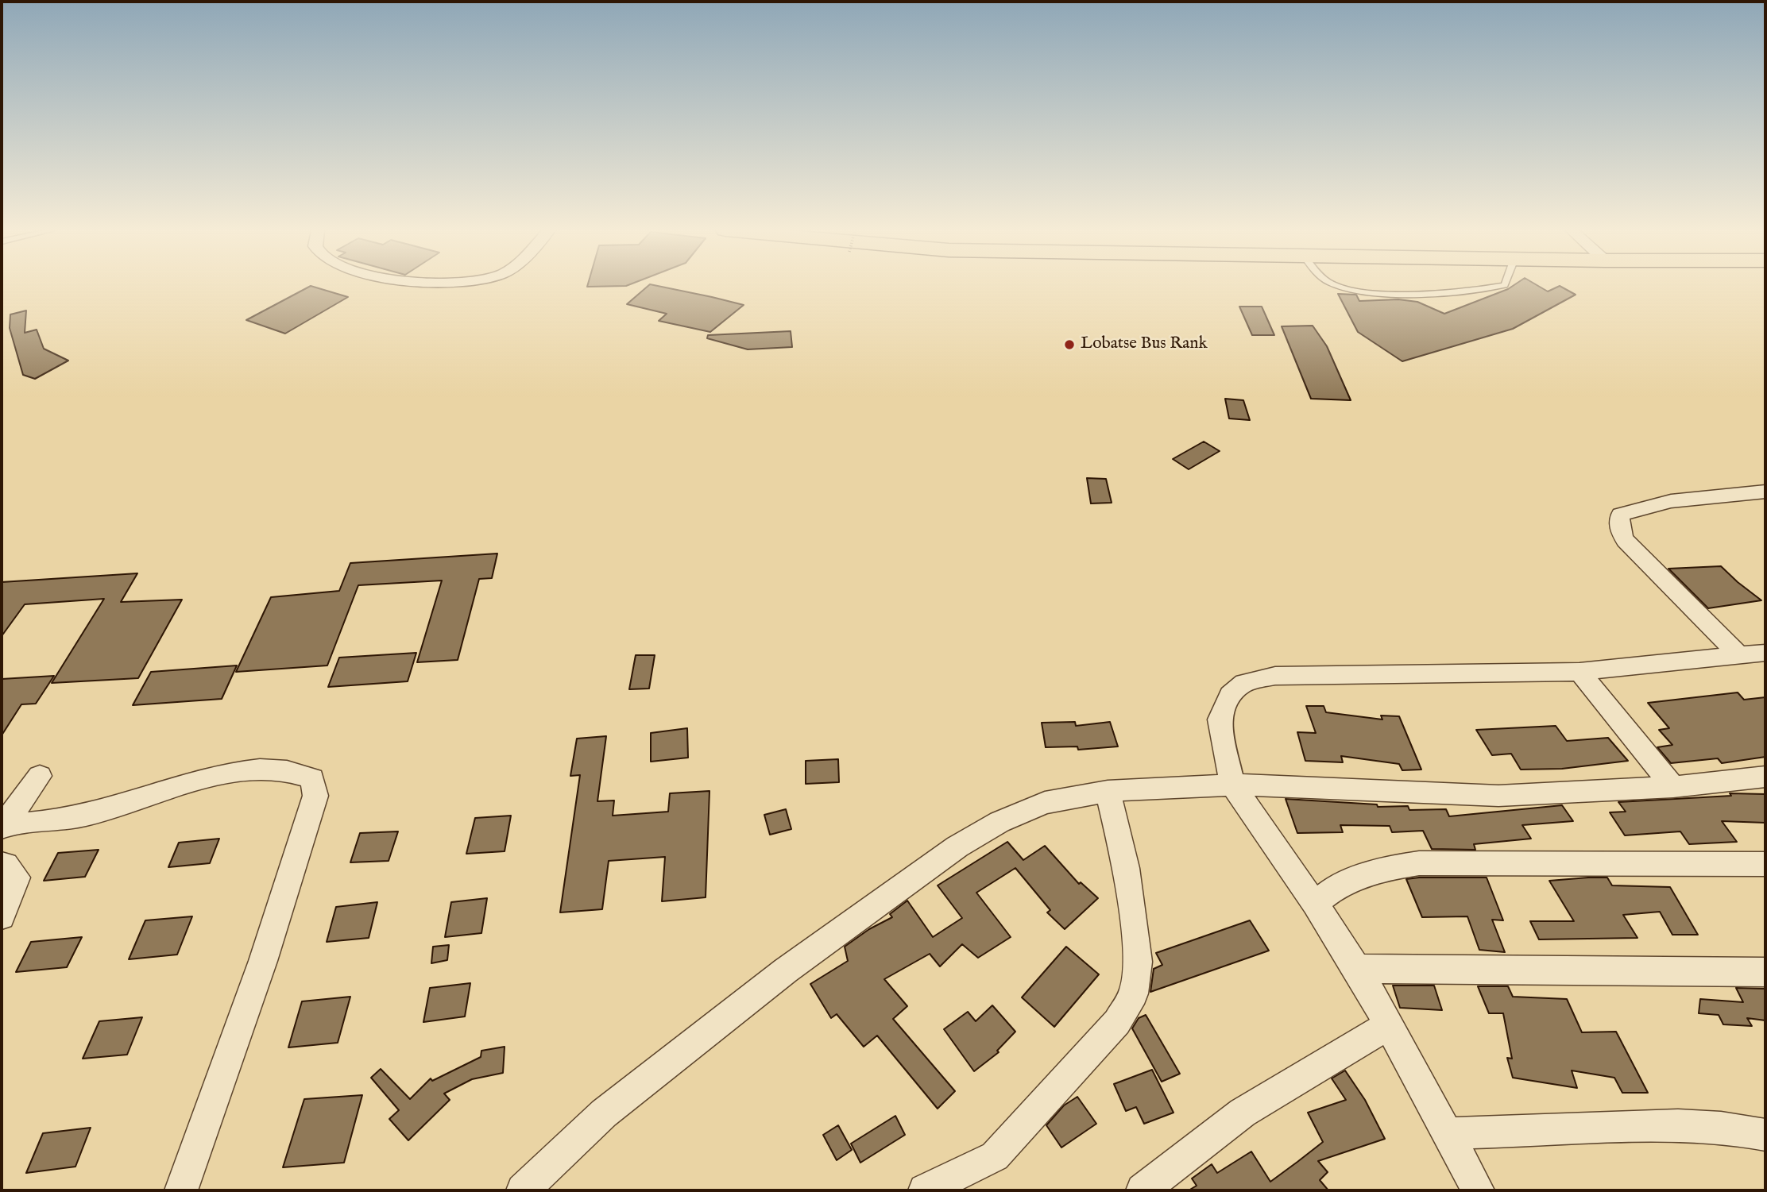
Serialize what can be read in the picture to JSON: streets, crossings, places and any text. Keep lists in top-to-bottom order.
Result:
{
  "places": ["Lobatse Bus Rank"]
}
